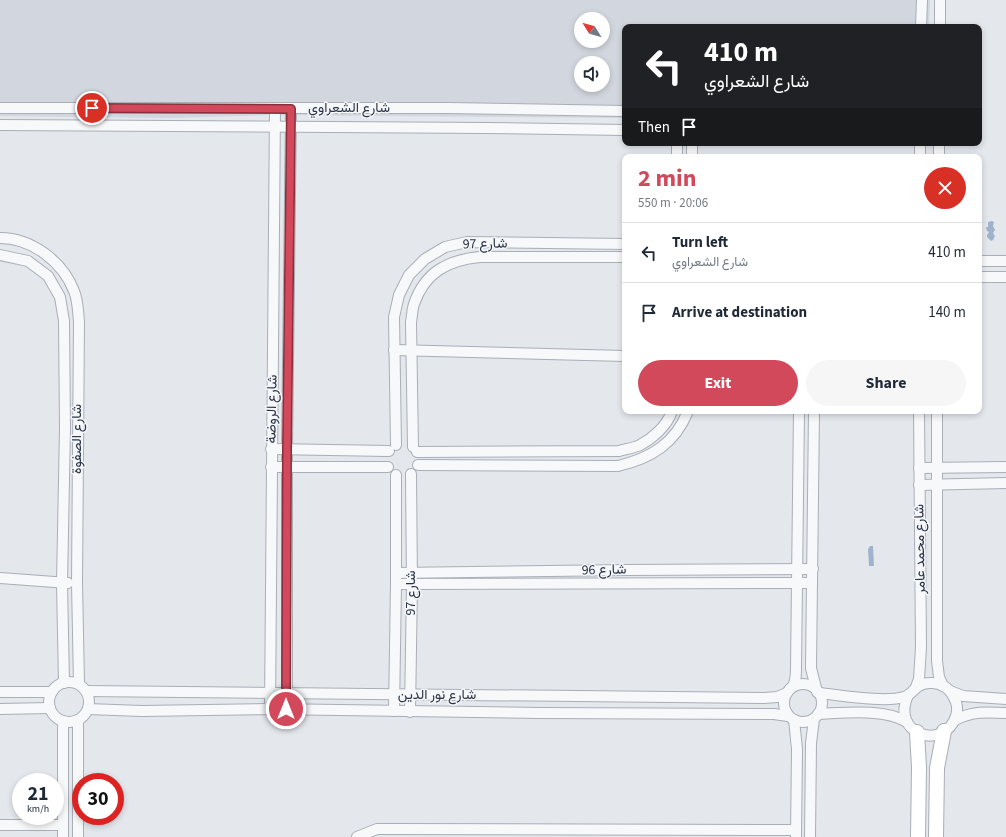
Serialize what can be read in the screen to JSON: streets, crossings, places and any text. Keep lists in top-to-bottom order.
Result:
{
  "streets": {
    "street": [
      "شارع الشعراوي",
      "شارع 97",
      "شارع الروضة",
      "شارع الصفوة",
      "شارع محمد عامر",
      "شارع 96",
      "شارع نور الدين"
    ]
  },
  "crossings": [
    ["شارع الشعراوي", "شارع الروضة"],
    ["شارع 97", "شارع 96"],
    ["شارع 97", "شارع نور الدين"],
    ["شارع الروضة", "شارع نور الدين"],
    ["شارع الصفوة", "شارع نور الدين"]
  ],
  "north": "top left",
  "page": {
    "turn": ["410 m", "شارع الشعراوي"],
    "then": "Then",
    "heading": ["2 min", "550 m · 20:06"],
    "list": [
      {
        "name": "Turn left",
        "note": "شارع الشعراوي",
        "value": "410 m"
      },
      {
        "name": "Arrive at destination",
        "value": "140 m"
      }
    ],
    "buttons": ["Exit", "Share"],
    "speed": "21 km/h",
    "limit": "30"
  }
}
